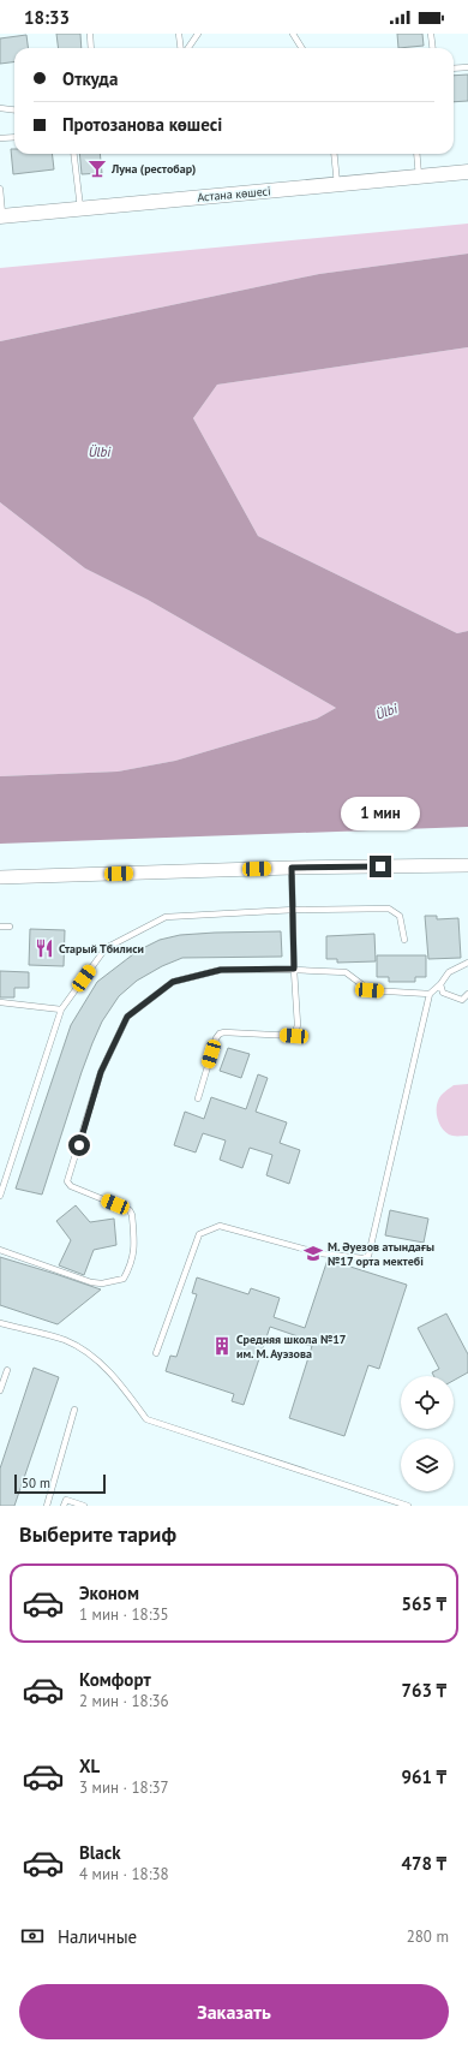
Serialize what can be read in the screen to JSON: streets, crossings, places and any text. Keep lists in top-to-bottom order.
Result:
{
  "streets": {
    "main road": ["Астана көшесі"]
  },
  "water": ["Ülbi"],
  "places": {
    "bar": ["Луна (рестобар)"],
    "restaurant": ["Старый Тбилиси"],
    "school or university": ["М. Әуезов атындағы №17 орта мектебі"],
    "building": ["Средняя школа №17 им. М. Ауэзова"]
  },
  "scale_bar": "50 m",
  "page": {
    "status": "18:33",
    "banner": ["Откуда", "Протозанова көшесі"],
    "bubble": "1 мин",
    "scale": "50 m",
    "heading": "Выберите тариф",
    "list": [
      {
        "name": "Эконом",
        "note": "1 мин · 18:35",
        "value": "565 ₸"
      },
      {
        "name": "Комфорт",
        "note": "2 мин · 18:36",
        "value": "763 ₸"
      },
      {
        "name": "XL",
        "note": "3 мин · 18:37",
        "value": "961 ₸"
      },
      {
        "name": "Black",
        "note": "4 мин · 18:38",
        "value": "478 ₸"
      }
    ],
    "pay": ["Наличные", "280 m"],
    "buttons": "Заказать"
  }
}
